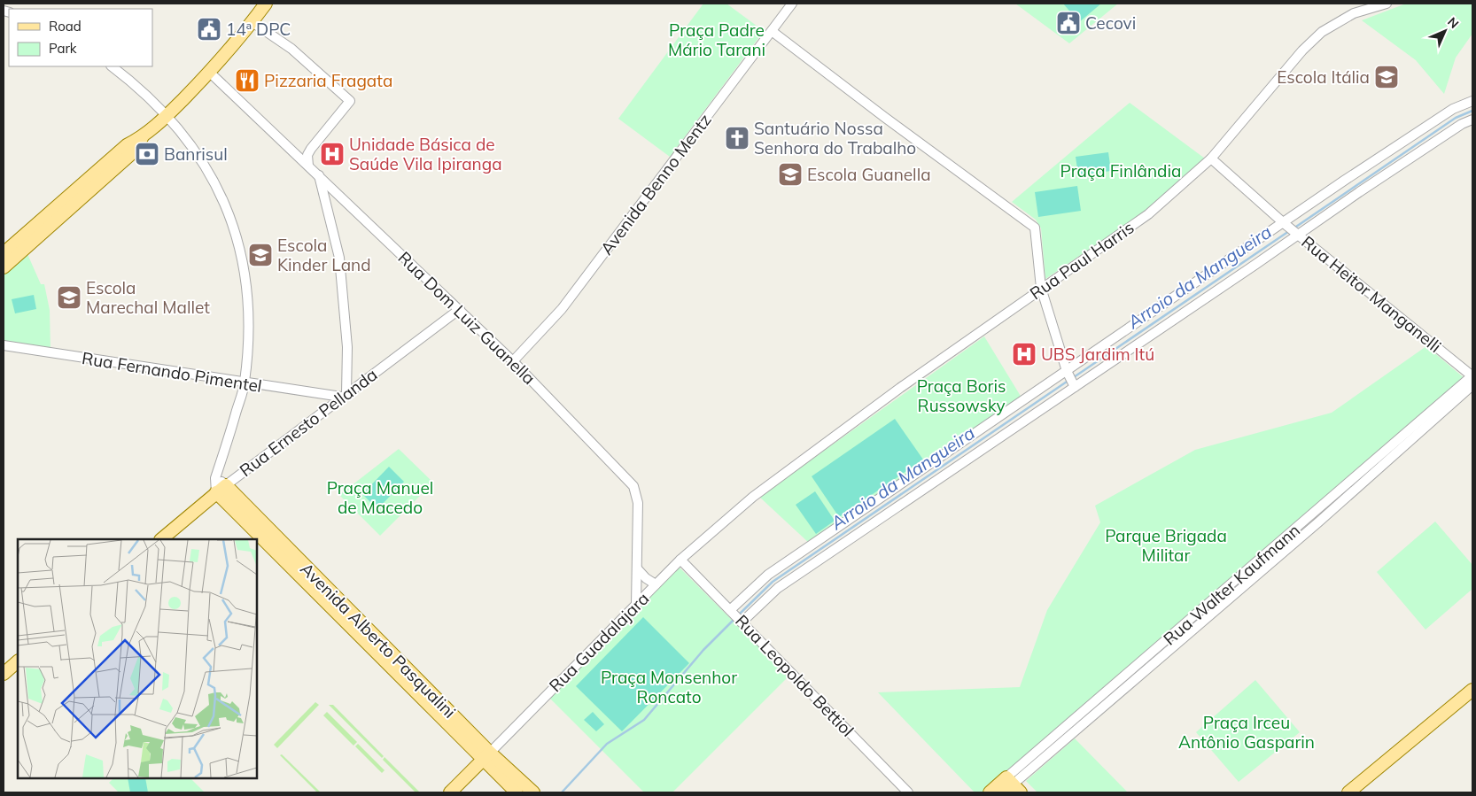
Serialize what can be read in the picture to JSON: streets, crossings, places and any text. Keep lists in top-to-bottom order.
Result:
{
  "streets": {
    "main road": [
      "Rua Ernesto Pellanda",
      "Rua Walter Kaufmann",
      "Avenida Alberto Pasqualini",
      "Rua Guadalajara"
    ],
    "street": [
      "Avenida Benno Mentz",
      "Rua Paul Harris",
      "Rua Heitor Manganelli",
      "Rua Dom Luiz Guanella",
      "Rua Fernando Pimentel",
      "Rua Leopoldo Bettiol"
    ]
  },
  "crossings": [
    ["Avenida Benno Mentz", "Rua Dom Luiz Guanella"],
    ["Rua Paul Harris", "Rua Heitor Manganelli"],
    ["Rua Paul Harris", "Rua Guadalajara"],
    ["Rua Heitor Manganelli", "Rua Walter Kaufmann"],
    ["Rua Dom Luiz Guanella", "Rua Ernesto Pellanda"],
    ["Rua Dom Luiz Guanella", "Rua Guadalajara"],
    ["Rua Fernando Pimentel", "Rua Ernesto Pellanda"],
    ["Rua Ernesto Pellanda", "Avenida Alberto Pasqualini"],
    ["Avenida Alberto Pasqualini", "Rua Guadalajara"],
    ["Rua Guadalajara", "Rua Leopoldo Bettiol"]
  ],
  "water": ["Arroio da Mangueira"],
  "parks": [
    "Praça Padre Mário Tarani",
    "Praça Finlândia",
    "Praça Boris Russowsky",
    "Praça Manuel de Macedo",
    "Parque Brigada Militar",
    "Praça Monsenhor Roncato",
    "Praça Irceu Antônio Gasparin"
  ],
  "places": {
    "public building": ["Cecovi", "14ª DPC"],
    "school or university": [
      "Escola Itália",
      "Escola Guanella",
      "Escola Kinder Land",
      "Escola Marechal Mallet"
    ],
    "restaurant": ["Pizzaria Fragata"],
    "church": ["Santuário Nossa Senhora do Trabalho"],
    "bank": ["Banrisul"],
    "hospital": ["Unidade Básica de Saúde Vila Ipiranga", "UBS Jardim Itú"]
  },
  "legend": ["Road", "Park"],
  "north": "top right"
}
